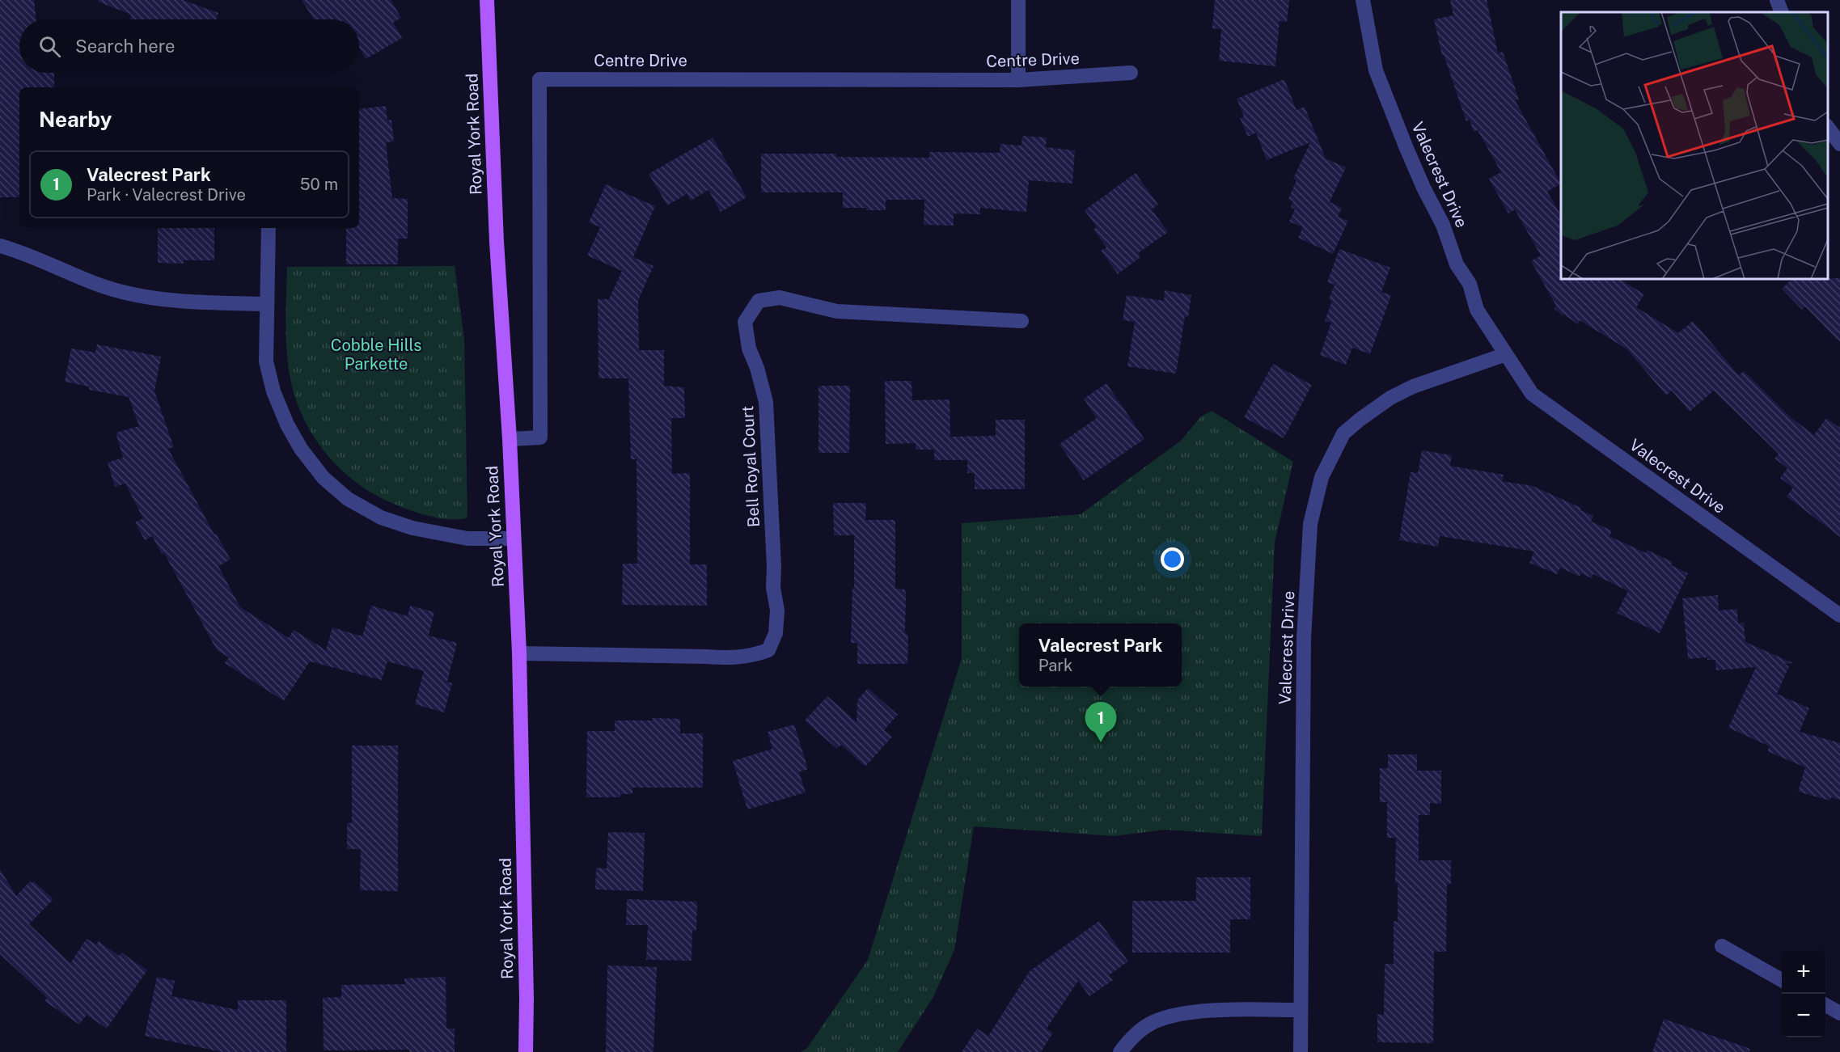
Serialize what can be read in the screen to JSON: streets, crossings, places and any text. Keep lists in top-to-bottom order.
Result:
{
  "streets": {
    "main road": ["Royal York Road"],
    "street": ["Centre Drive", "Valecrest Drive", "Bell Royal Court"]
  },
  "crossings": [
    ["Centre Drive", "Royal York Road"],
    ["Royal York Road", "Bell Royal Court"]
  ],
  "parks": ["Cobble Hills Parkette"],
  "page": {
    "search": "Search here",
    "heading": "Nearby",
    "list": [
      {
        "mark": "1",
        "name": "Valecrest Park",
        "note": "Park · Valecrest Drive",
        "value": "50 m"
      }
    ],
    "popup": ["Valecrest Park", "Park"],
    "pins": "1",
    "map_buttons": ["+", "−"]
  }
}
